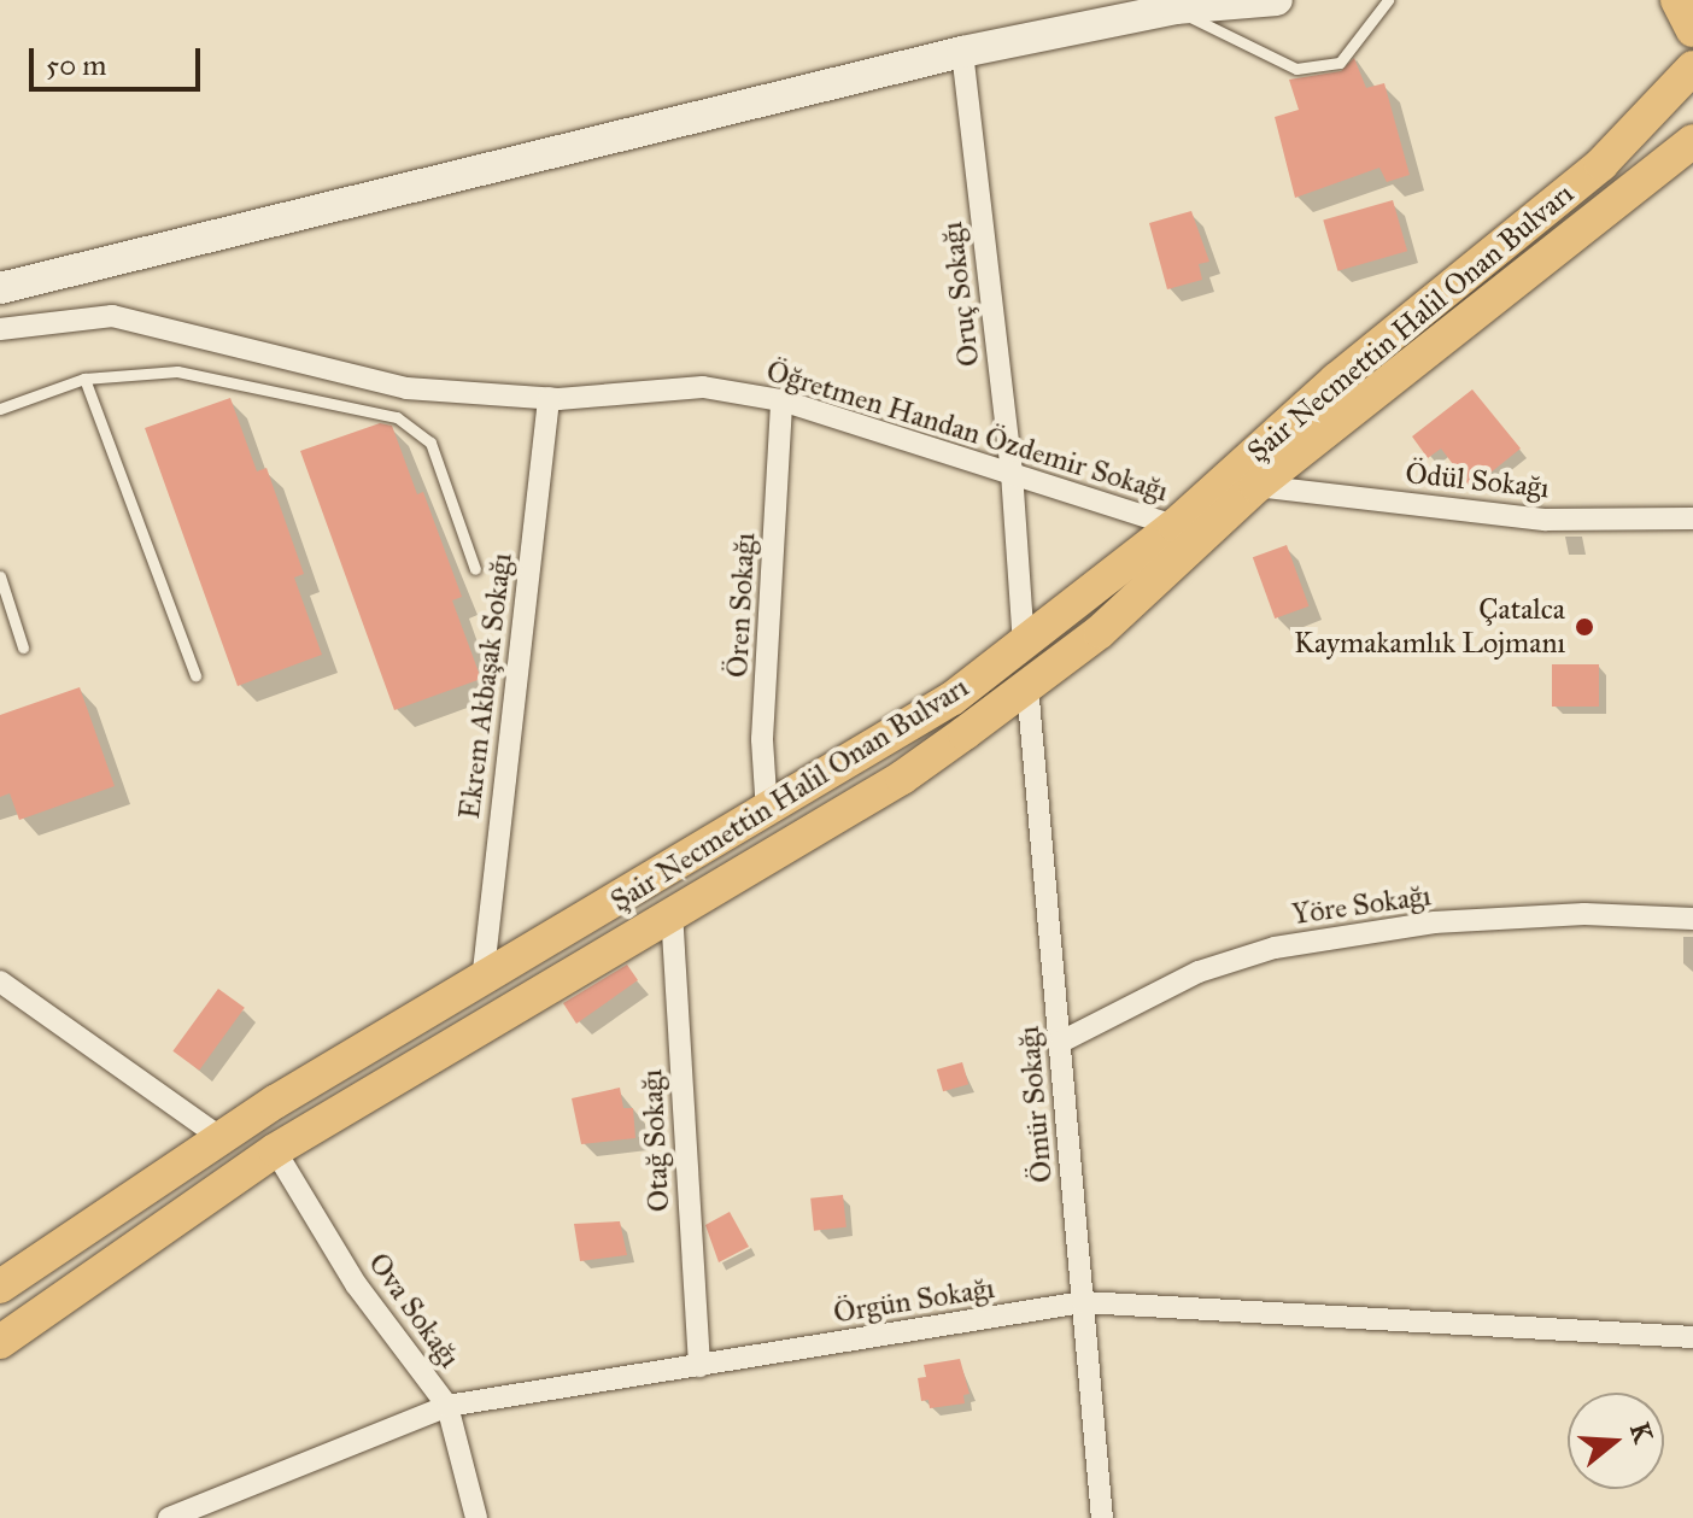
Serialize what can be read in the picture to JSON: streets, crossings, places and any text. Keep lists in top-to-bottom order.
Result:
{
  "streets": {
    "main road": ["Şair Necmettin Halil Onan Bulvarı"],
    "street": [
      "Oruç Sokağı",
      "Öğretmen Handan Özdemir Sokağı",
      "Ödül Sokağı",
      "Ören Sokağı",
      "Ekrem Akbaşak Sokağı",
      "Yöre Sokağı",
      "Ömür Sokağı",
      "Otağ Sokağı",
      "Örgün Sokağı",
      "Ova Sokağı"
    ]
  },
  "crossings": [
    ["Oruç Sokağı", "Şair Necmettin Halil Onan Bulvarı"],
    ["Oruç Sokağı", "Öğretmen Handan Özdemir Sokağı"],
    ["Şair Necmettin Halil Onan Bulvarı", "Öğretmen Handan Özdemir Sokağı"],
    ["Şair Necmettin Halil Onan Bulvarı", "Ödül Sokağı"],
    ["Şair Necmettin Halil Onan Bulvarı", "Ören Sokağı"],
    ["Şair Necmettin Halil Onan Bulvarı", "Ekrem Akbaşak Sokağı"],
    ["Şair Necmettin Halil Onan Bulvarı", "Ömür Sokağı"],
    ["Şair Necmettin Halil Onan Bulvarı", "Otağ Sokağı"],
    ["Şair Necmettin Halil Onan Bulvarı", "Ova Sokağı"],
    ["Öğretmen Handan Özdemir Sokağı", "Ören Sokağı"],
    ["Öğretmen Handan Özdemir Sokağı", "Ekrem Akbaşak Sokağı"],
    ["Yöre Sokağı", "Ömür Sokağı"],
    ["Ömür Sokağı", "Örgün Sokağı"],
    ["Otağ Sokağı", "Örgün Sokağı"],
    ["Örgün Sokağı", "Ova Sokağı"]
  ],
  "places": ["Çatalca Kaymakamlık Lojmanı"],
  "scale_bar": "50 m",
  "north": "right"
}
